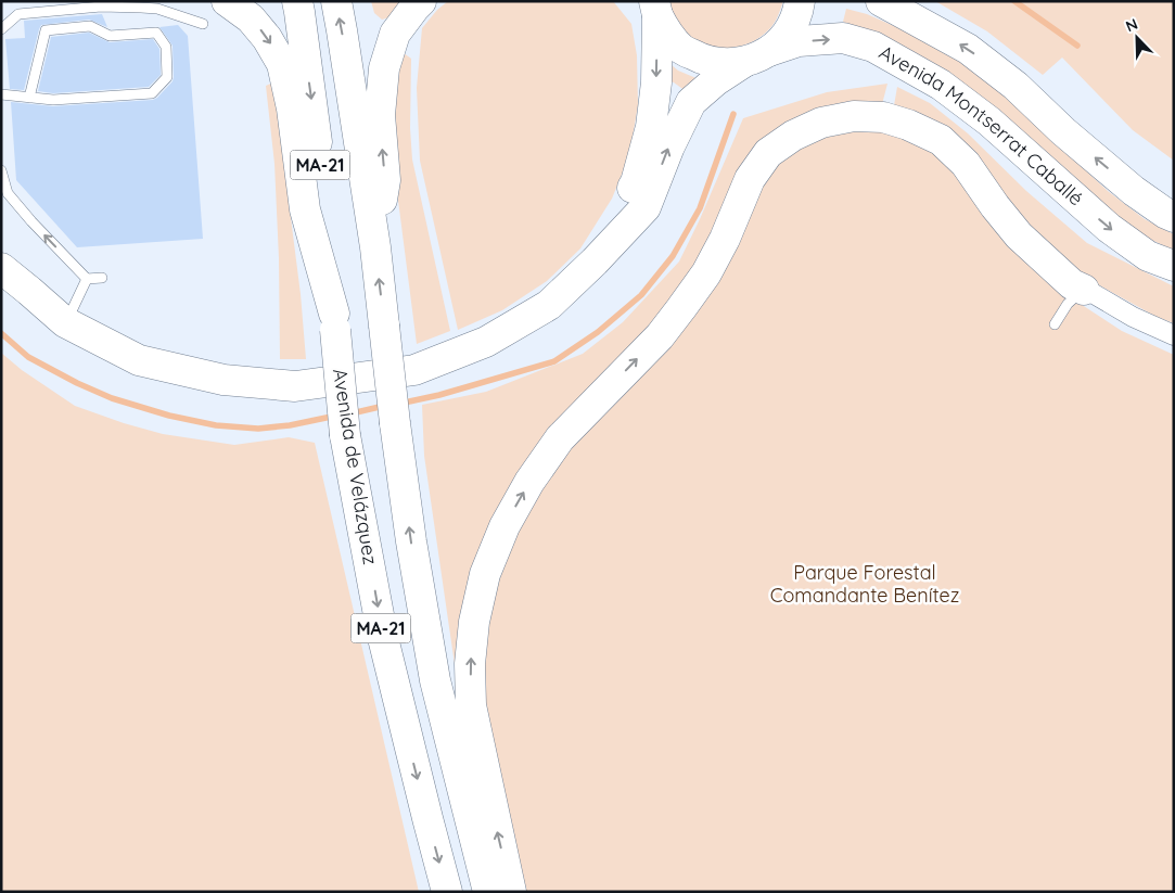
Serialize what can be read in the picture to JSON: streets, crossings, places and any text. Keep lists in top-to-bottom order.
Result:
{
  "streets": {
    "main road": ["Avenida Montserrat Caballé", "MA-21", "Avenida de Velázquez"]
  },
  "parks": ["Parque Forestal Comandante Benítez"],
  "north": "top left"
}
